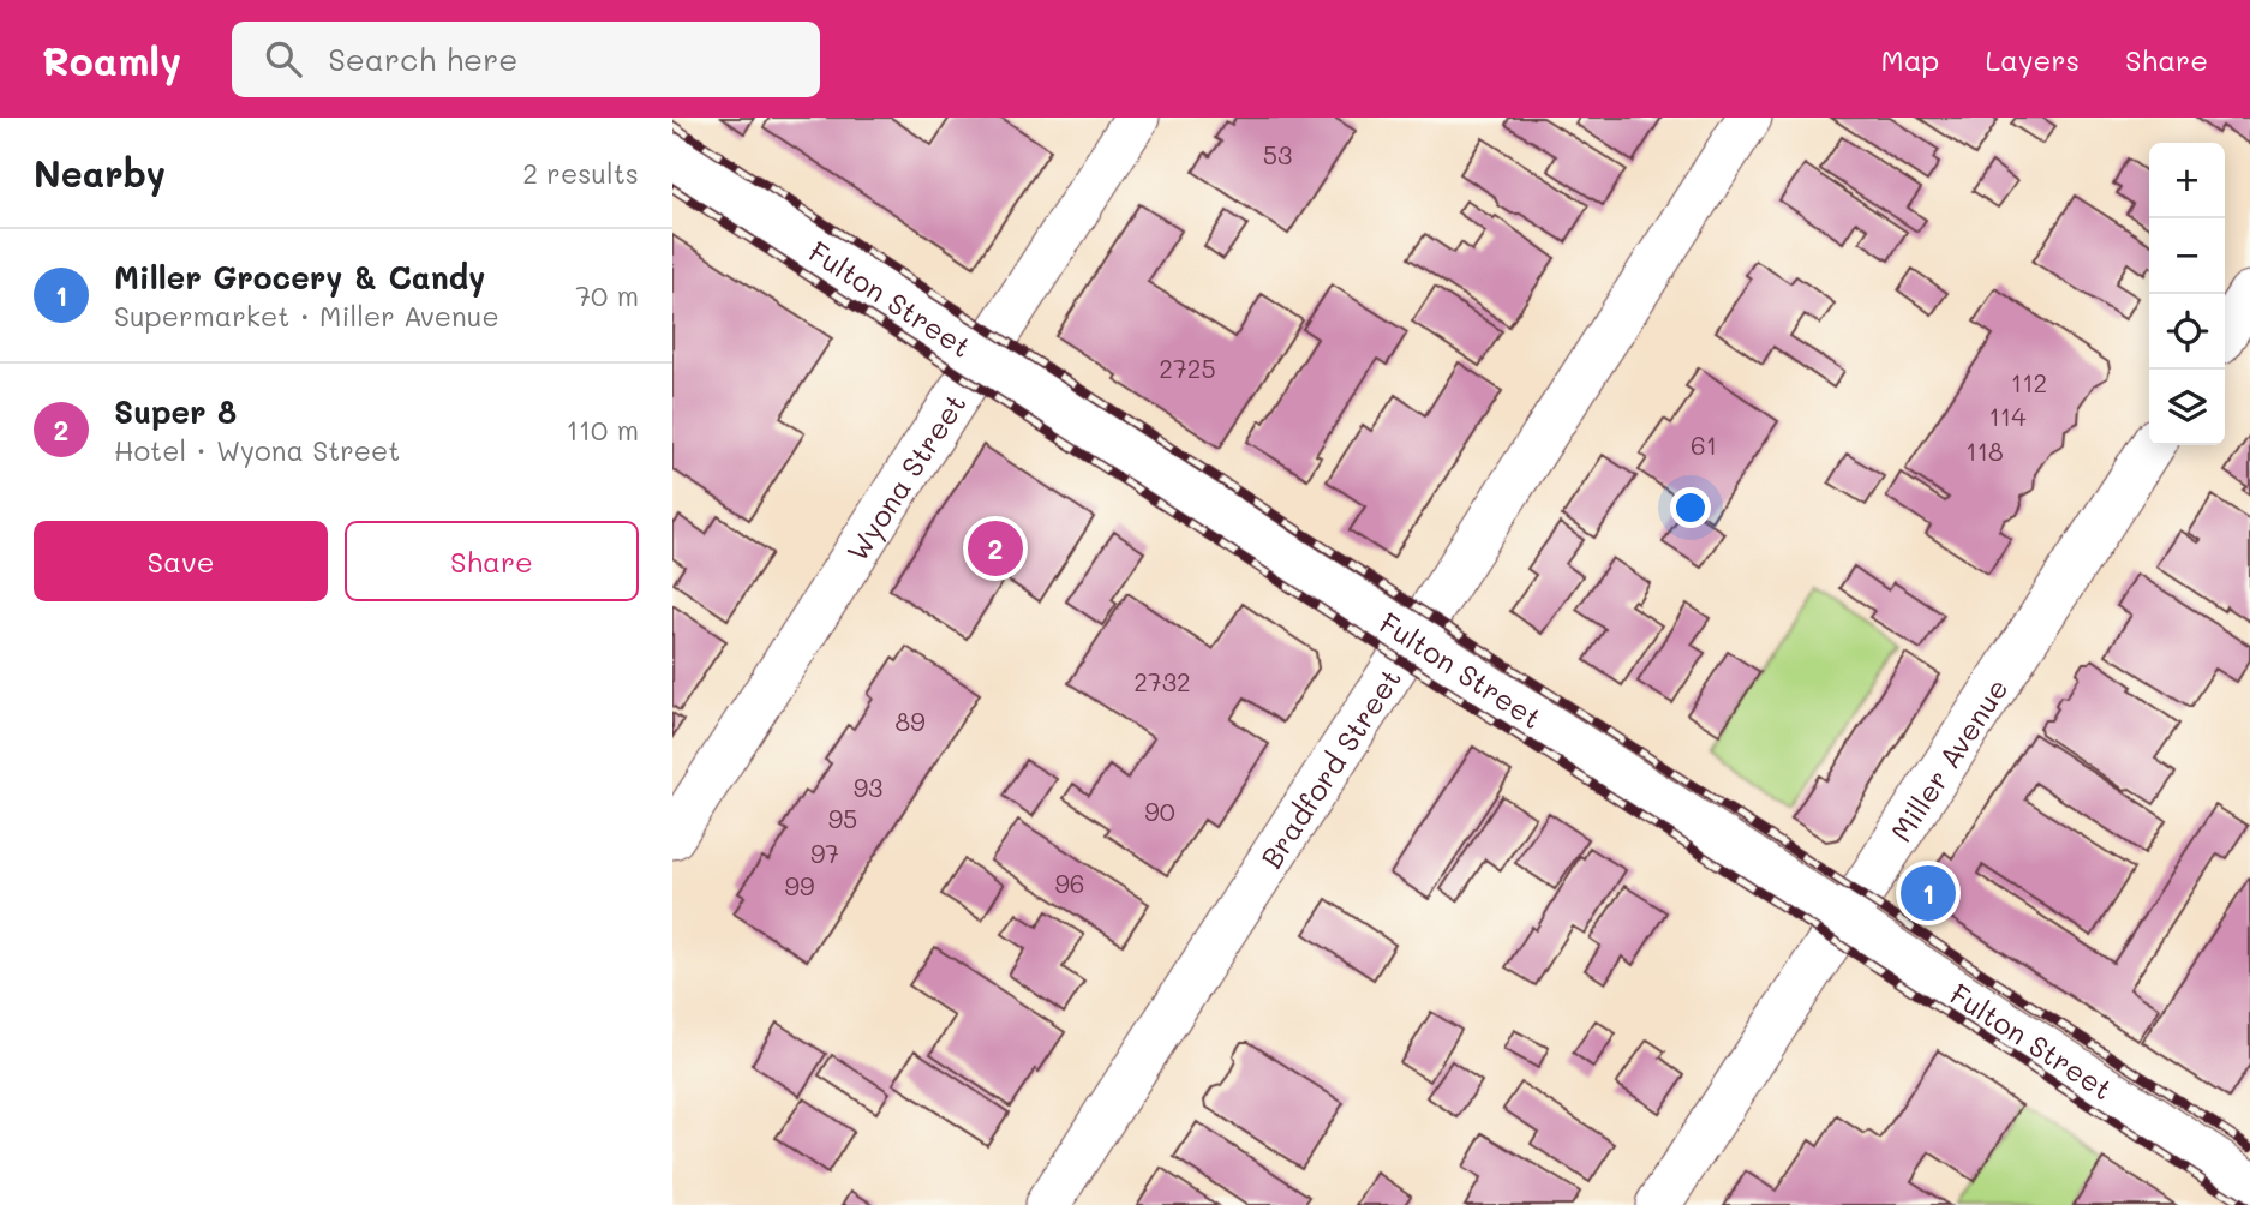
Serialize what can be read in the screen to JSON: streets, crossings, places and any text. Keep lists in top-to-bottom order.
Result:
{
  "streets": {
    "street": [
      "Fulton Street",
      "Wyona Street",
      "Miller Avenue",
      "Bradford Street"
    ]
  },
  "crossings": [
    ["Fulton Street", "Wyona Street"],
    ["Fulton Street", "Miller Avenue"],
    ["Fulton Street", "Bradford Street"]
  ],
  "house_numbers": [
    "53",
    "2725",
    "112",
    "114",
    "61",
    "118",
    "2732",
    "89",
    "93",
    "90",
    "95",
    "97",
    "96",
    "99"
  ],
  "page": {
    "header": "Roamly",
    "search": "Search here",
    "nav": ["Map", "Layers", "Share"],
    "heading": ["Nearby", "2 results"],
    "map_buttons": ["+", "−"],
    "list": [
      {
        "mark": "1",
        "name": "Miller Grocery & Candy",
        "note": "Supermarket · Miller Avenue",
        "value": "70 m"
      },
      {
        "mark": "2",
        "name": "Super 8",
        "note": "Hotel · Wyona Street",
        "value": "110 m"
      }
    ],
    "buttons": ["Save", "Share"],
    "pins": ["2", "1"]
  }
}
